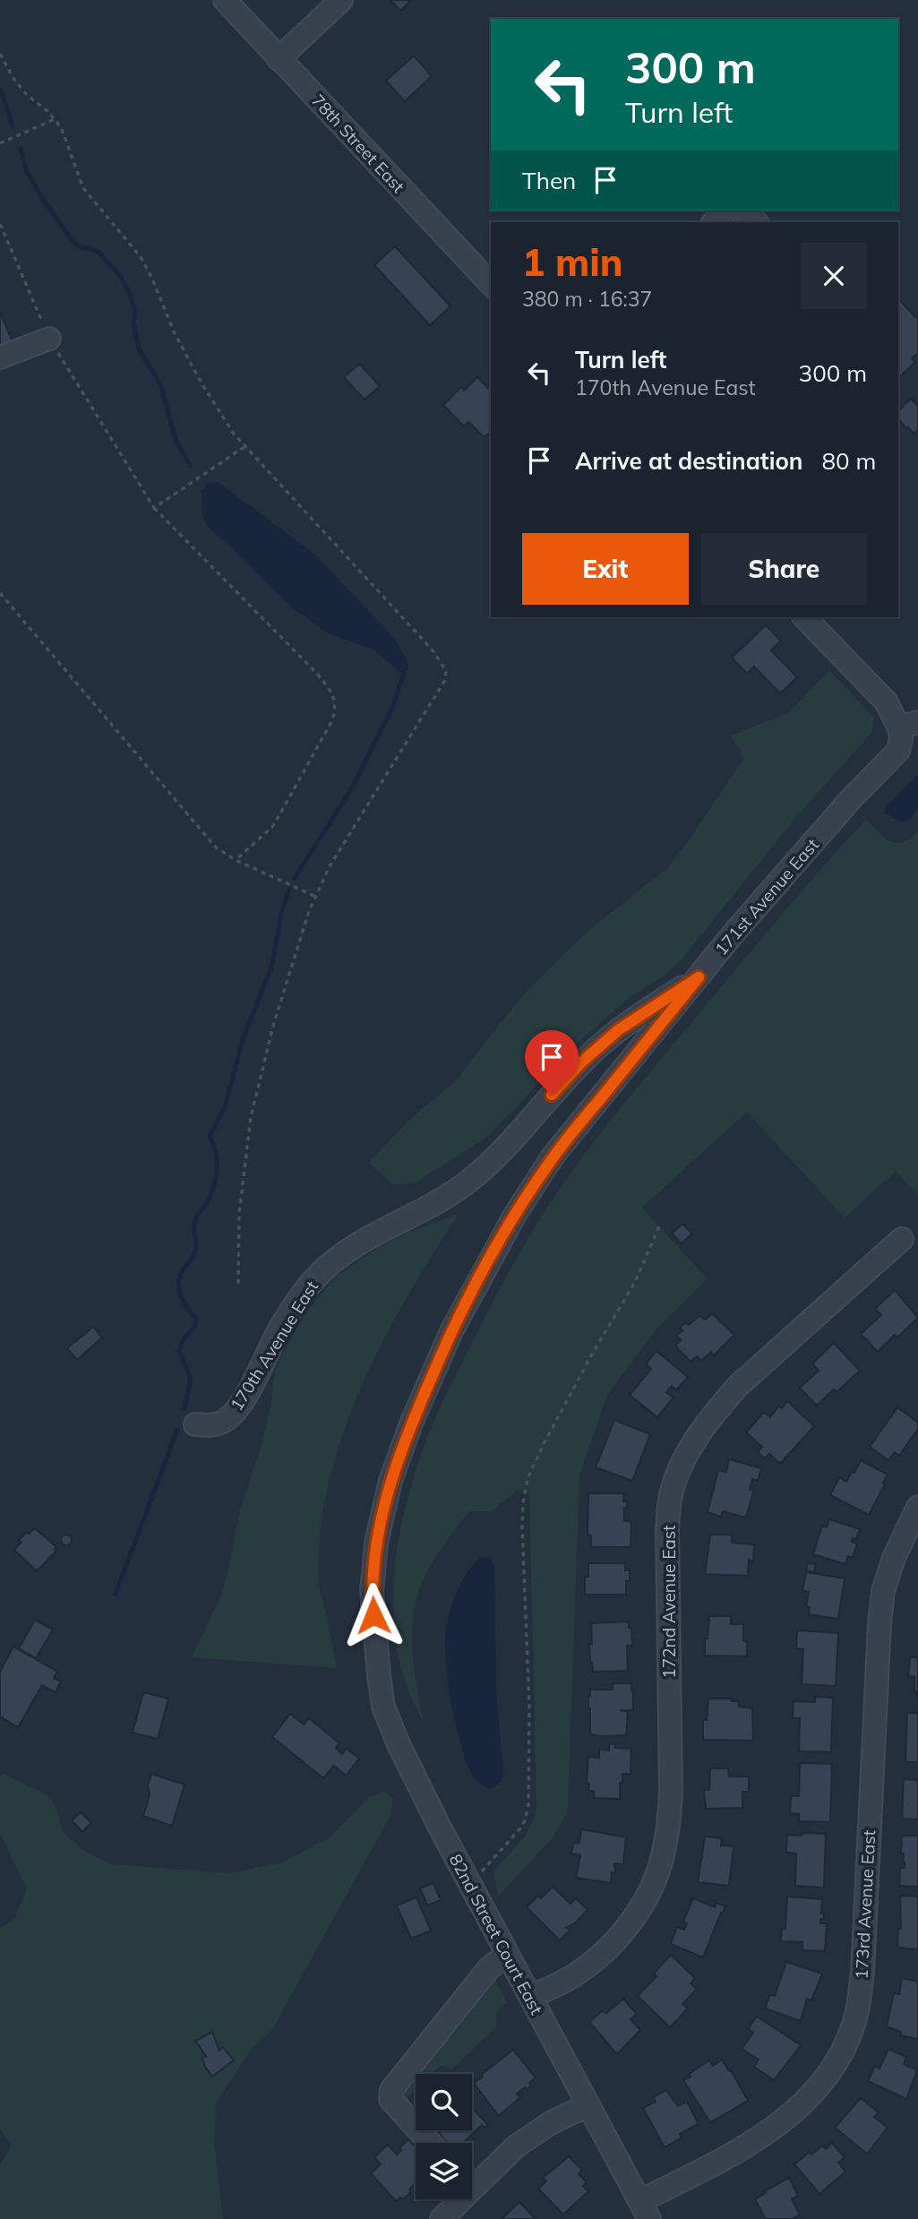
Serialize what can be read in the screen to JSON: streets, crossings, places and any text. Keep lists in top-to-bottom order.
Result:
{
  "streets": {
    "street": [
      "78th Street East",
      "171st Avenue East",
      "170th Avenue East",
      "172nd Avenue East",
      "173rd Avenue East",
      "82nd Street Court East"
    ]
  },
  "crossings": [
    ["171st Avenue East", "170th Avenue East"],
    ["171st Avenue East", "82nd Street Court East"],
    ["172nd Avenue East", "82nd Street Court East"],
    ["173rd Avenue East", "82nd Street Court East"]
  ],
  "page": {
    "turn": ["300 m", "Turn left"],
    "then": "Then",
    "heading": ["1 min", "380 m · 16:37"],
    "list": [
      {
        "name": "Turn left",
        "note": "170th Avenue East",
        "value": "300 m"
      },
      {
        "name": "Arrive at destination",
        "value": "80 m"
      }
    ],
    "buttons": ["Exit", "Share"]
  }
}
